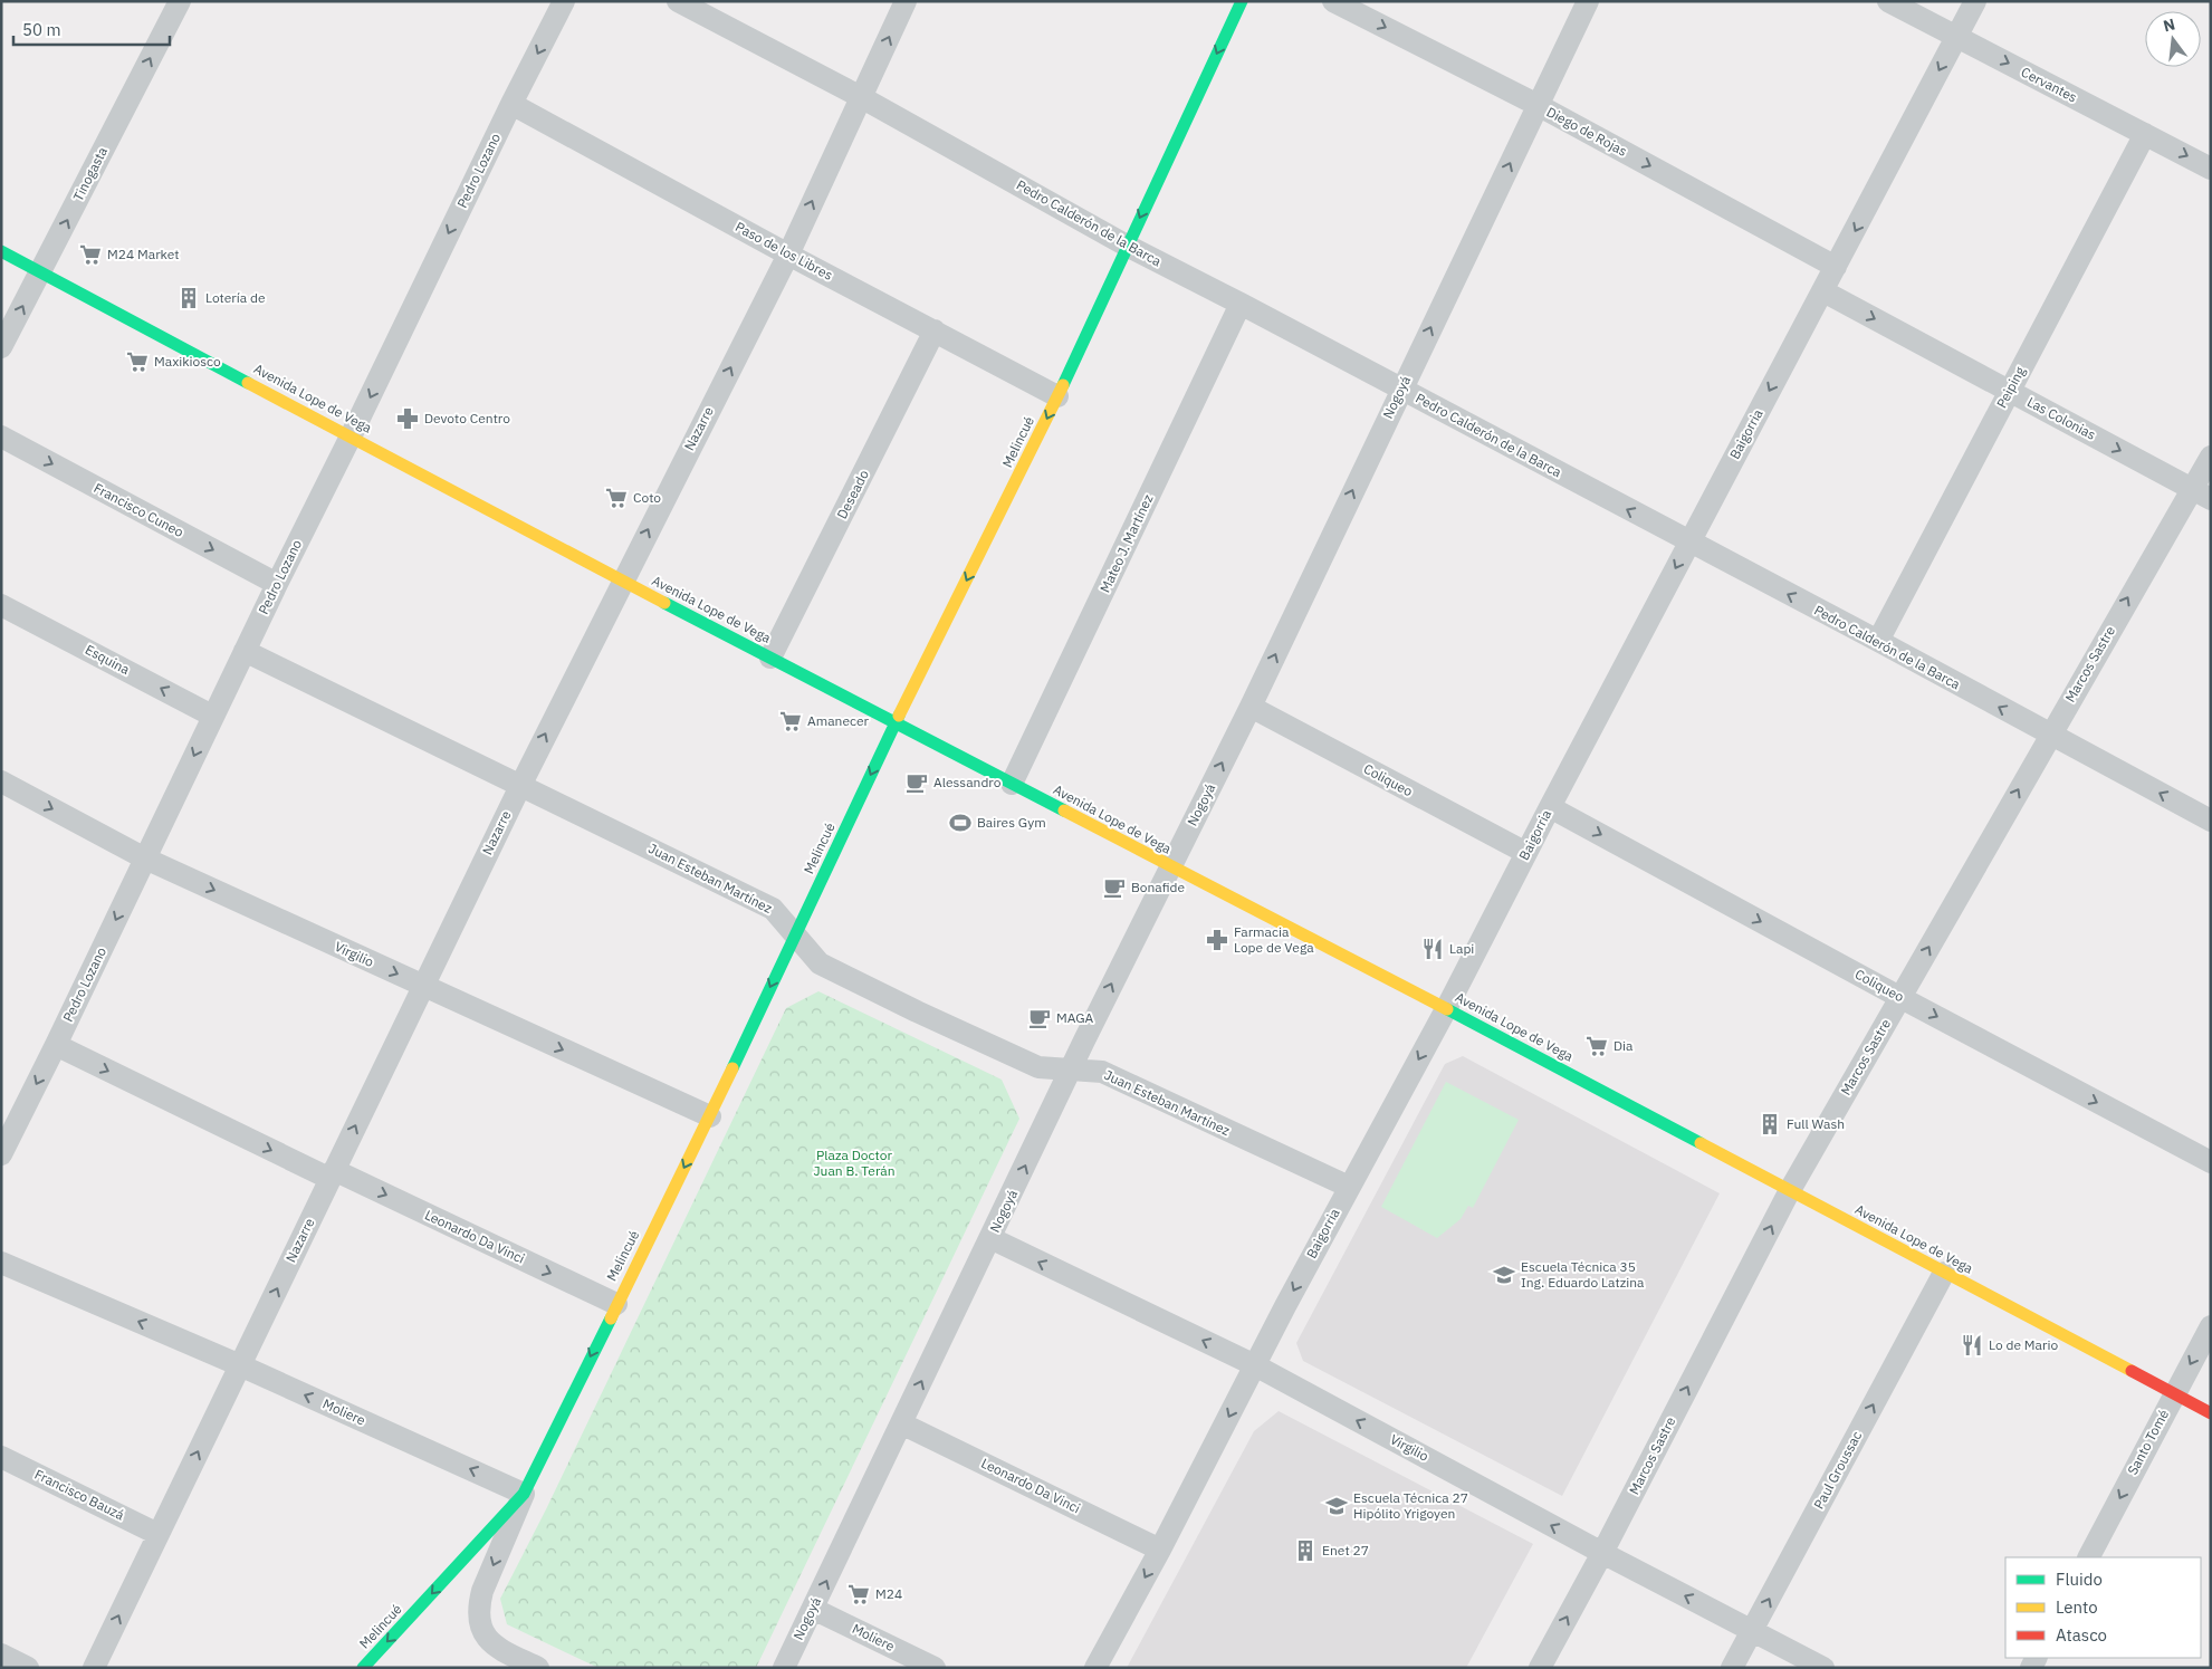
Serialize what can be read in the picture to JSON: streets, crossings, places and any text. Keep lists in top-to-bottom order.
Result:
{
  "streets": {
    "main road": ["Avenida Lope de Vega", "Melincué"],
    "street": [
      "Cervantes",
      "Diego de Rojas",
      "Pedro Lozano",
      "Tinogasta",
      "Pedro Calderón de la Barca",
      "Paso de los Libres",
      "Peiping",
      "Nogoyá",
      "Las Colonias",
      "Nazarre",
      "Baigorria",
      "Deseado",
      "Francisco Cuneo",
      "Mateo J. Martínez",
      "Esquina",
      "Marcos Sastre",
      "Coliqueo",
      "Juan Esteban Martínez",
      "Virgilio",
      "Leonardo Da Vinci",
      "Moliere",
      "Santo Tomé",
      "Paul Groussac",
      "Francisco Bauzá"
    ]
  },
  "crossings": [
    ["Cervantes", "Peiping"],
    ["Cervantes", "Baigorria"],
    ["Diego de Rojas", "Nogoyá"],
    ["Diego de Rojas", "Baigorria"],
    ["Pedro Lozano", "Paso de los Libres"],
    ["Pedro Lozano", "Avenida Lope de Vega"],
    ["Pedro Lozano", "Francisco Cuneo"],
    ["Pedro Lozano", "Esquina"],
    ["Pedro Lozano", "Juan Esteban Martínez"],
    ["Pedro Lozano", "Virgilio"],
    ["Pedro Lozano", "Leonardo Da Vinci"],
    ["Tinogasta", "Avenida Lope de Vega"],
    ["Pedro Calderón de la Barca", "Peiping"],
    ["Pedro Calderón de la Barca", "Nogoyá"],
    ["Pedro Calderón de la Barca", "Nazarre"],
    ["Pedro Calderón de la Barca", "Baigorria"],
    ["Pedro Calderón de la Barca", "Melincué"],
    ["Pedro Calderón de la Barca", "Mateo J. Martínez"],
    ["Pedro Calderón de la Barca", "Marcos Sastre"],
    ["Paso de los Libres", "Nazarre"],
    ["Paso de los Libres", "Melincué"],
    ["Paso de los Libres", "Deseado"],
    ["Peiping", "Las Colonias"],
    ["Nogoyá", "Avenida Lope de Vega"],
    ["Nogoyá", "Coliqueo"],
    ["Nogoyá", "Juan Esteban Martínez"],
    ["Nogoyá", "Virgilio"],
    ["Nogoyá", "Leonardo Da Vinci"],
    ["Nogoyá", "Moliere"],
    ["Avenida Lope de Vega", "Nazarre"],
    ["Avenida Lope de Vega", "Baigorria"],
    ["Avenida Lope de Vega", "Melincué"],
    ["Avenida Lope de Vega", "Deseado"],
    ["Avenida Lope de Vega", "Mateo J. Martínez"],
    ["Avenida Lope de Vega", "Marcos Sastre"],
    ["Avenida Lope de Vega", "Santo Tomé"],
    ["Avenida Lope de Vega", "Paul Groussac"],
    ["Las Colonias", "Baigorria"],
    ["Las Colonias", "Marcos Sastre"],
    ["Nazarre", "Juan Esteban Martínez"],
    ["Nazarre", "Virgilio"],
    ["Nazarre", "Leonardo Da Vinci"],
    ["Nazarre", "Moliere"],
    ["Nazarre", "Francisco Bauzá"],
    ["Baigorria", "Coliqueo"],
    ["Baigorria", "Juan Esteban Martínez"],
    ["Baigorria", "Virgilio"],
    ["Baigorria", "Leonardo Da Vinci"],
    ["Melincué", "Juan Esteban Martínez"],
    ["Melincué", "Virgilio"],
    ["Melincué", "Leonardo Da Vinci"],
    ["Melincué", "Moliere"],
    ["Marcos Sastre", "Coliqueo"],
    ["Marcos Sastre", "Virgilio"],
    ["Virgilio", "Paul Groussac"]
  ],
  "one_way": [
    "Cervantes",
    "Diego de Rojas",
    "Pedro Lozano",
    "Tinogasta",
    "Pedro Calderón de la Barca",
    "Nogoyá",
    "Las Colonias",
    "Nazarre",
    "Baigorria",
    "Melincué",
    "Francisco Cuneo",
    "Esquina",
    "Marcos Sastre",
    "Coliqueo",
    "Leonardo Da Vinci",
    "Moliere",
    "Santo Tomé",
    "Paul Groussac"
  ],
  "parks": ["Plaza Doctor Juan B. Terán"],
  "places": {
    "supermarket": [
      "M24 Market",
      "Maxikiosco",
      "Coto",
      "Amanecer",
      "Dia",
      "M24"
    ],
    "building": ["Lotería de", "Full Wash", "Enet 27"],
    "pharmacy": ["Devoto Centro", "Farmacia Lope de Vega"],
    "cafe": ["Alessandro", "Bonafide", "MAGA"],
    "sports": ["Baires Gym"],
    "restaurant": ["Lapi", "Lo de Mario"],
    "school or university": ["Escuela Técnica 35 Ing. Eduardo Latzina", "Escuela Técnica 27 Hipólito Yrigoyen"]
  },
  "legend": ["Fluido", "Lento", "Atasco"],
  "scale_bar": "50 m",
  "north": "top"
}
